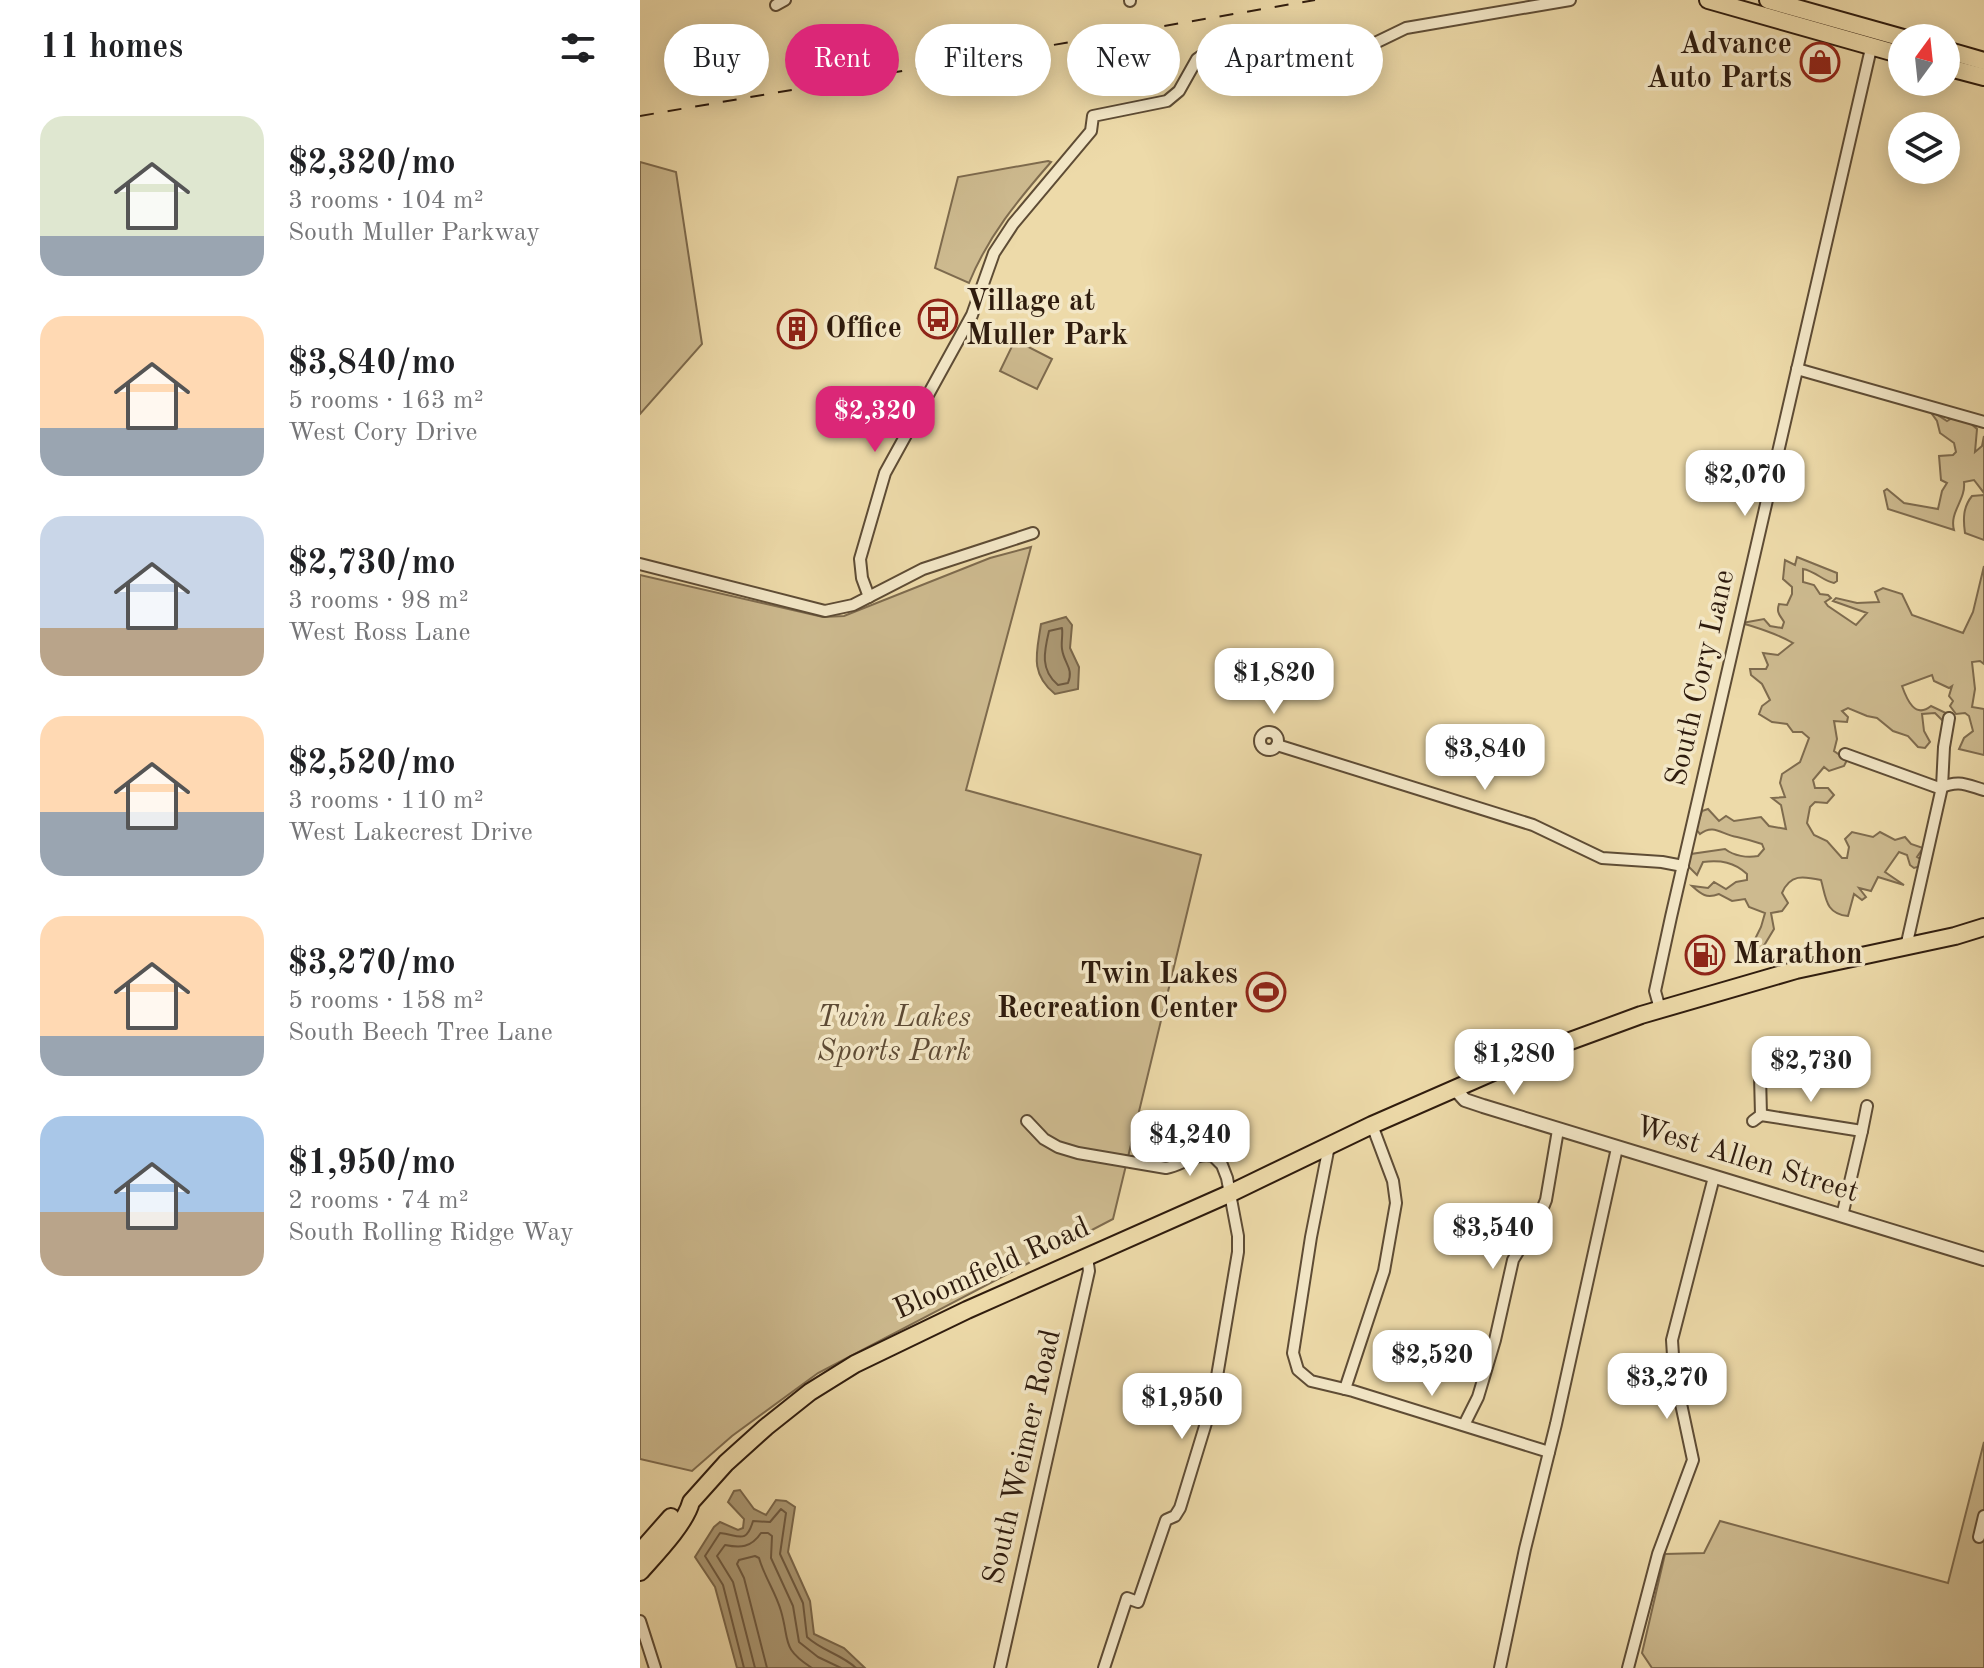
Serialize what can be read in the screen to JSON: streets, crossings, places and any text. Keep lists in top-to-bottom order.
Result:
{
  "streets": {
    "main road": ["Bloomfield Road"],
    "street": ["South Cory Lane", "West Allen Street", "South Weimer Road"]
  },
  "crossings": [
    ["South Cory Lane", "Bloomfield Road"],
    ["West Allen Street", "Bloomfield Road"],
    ["Bloomfield Road", "South Weimer Road"]
  ],
  "parks": ["Twin Lakes Sports Park"],
  "places": {
    "shop": ["Advance Auto Parts"],
    "bus stop": ["Village at Muller Park"],
    "building": ["Office"],
    "fuel station": ["Marathon"],
    "sports": ["Twin Lakes Recreation Center"]
  },
  "north": "top",
  "page": {
    "heading": "11 homes",
    "chip": [
      "Buy",
      "Rent",
      "Filters",
      "New",
      "Apartment"
    ],
    "list": [
      {
        "name": "$2,320/mo",
        "note": "3 rooms · 104 m² · South Muller Parkway"
      },
      {
        "name": "$3,840/mo",
        "note": "5 rooms · 163 m² · West Cory Drive"
      },
      {
        "name": "$2,730/mo",
        "note": "3 rooms · 98 m² · West Ross Lane"
      },
      {
        "name": "$2,520/mo",
        "note": "3 rooms · 110 m² · West Lakecrest Drive"
      },
      {
        "name": "$3,270/mo",
        "note": "5 rooms · 158 m² · South Beech Tree Lane"
      },
      {
        "name": "$1,950/mo",
        "note": "2 rooms · 74 m² · South Rolling Ridge Way"
      }
    ],
    "price": [
      "$2,320",
      "$2,070",
      "$1,820",
      "$3,840",
      "$1,280",
      "$2,730",
      "$4,240",
      "$3,540",
      "$2,520",
      "$3,270",
      "$1,950"
    ]
  }
}
